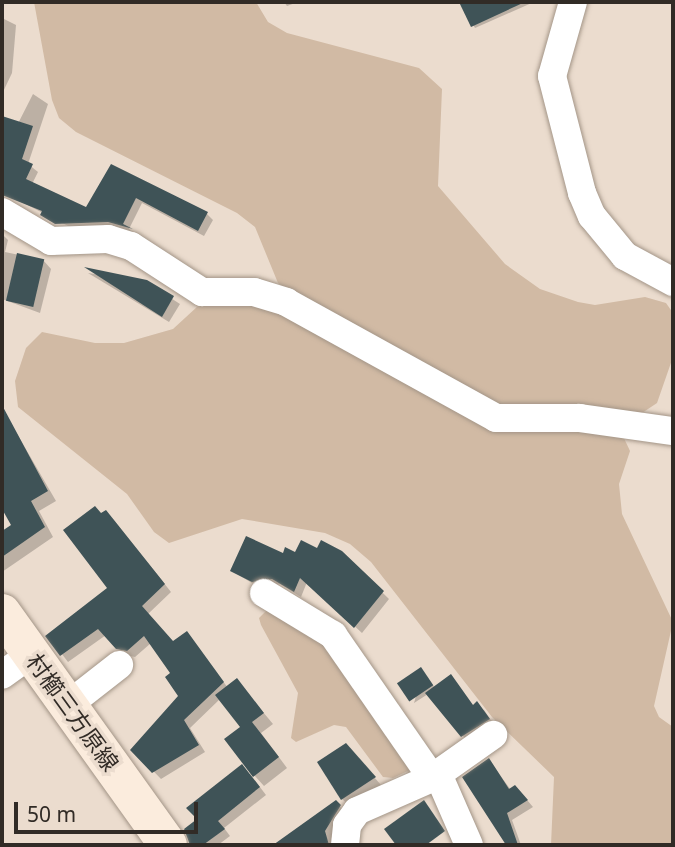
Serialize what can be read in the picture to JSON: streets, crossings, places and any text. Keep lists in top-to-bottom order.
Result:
{
  "streets": {
    "main road": ["村櫛三方原線"]
  },
  "scale_bar": "50 m"
}
